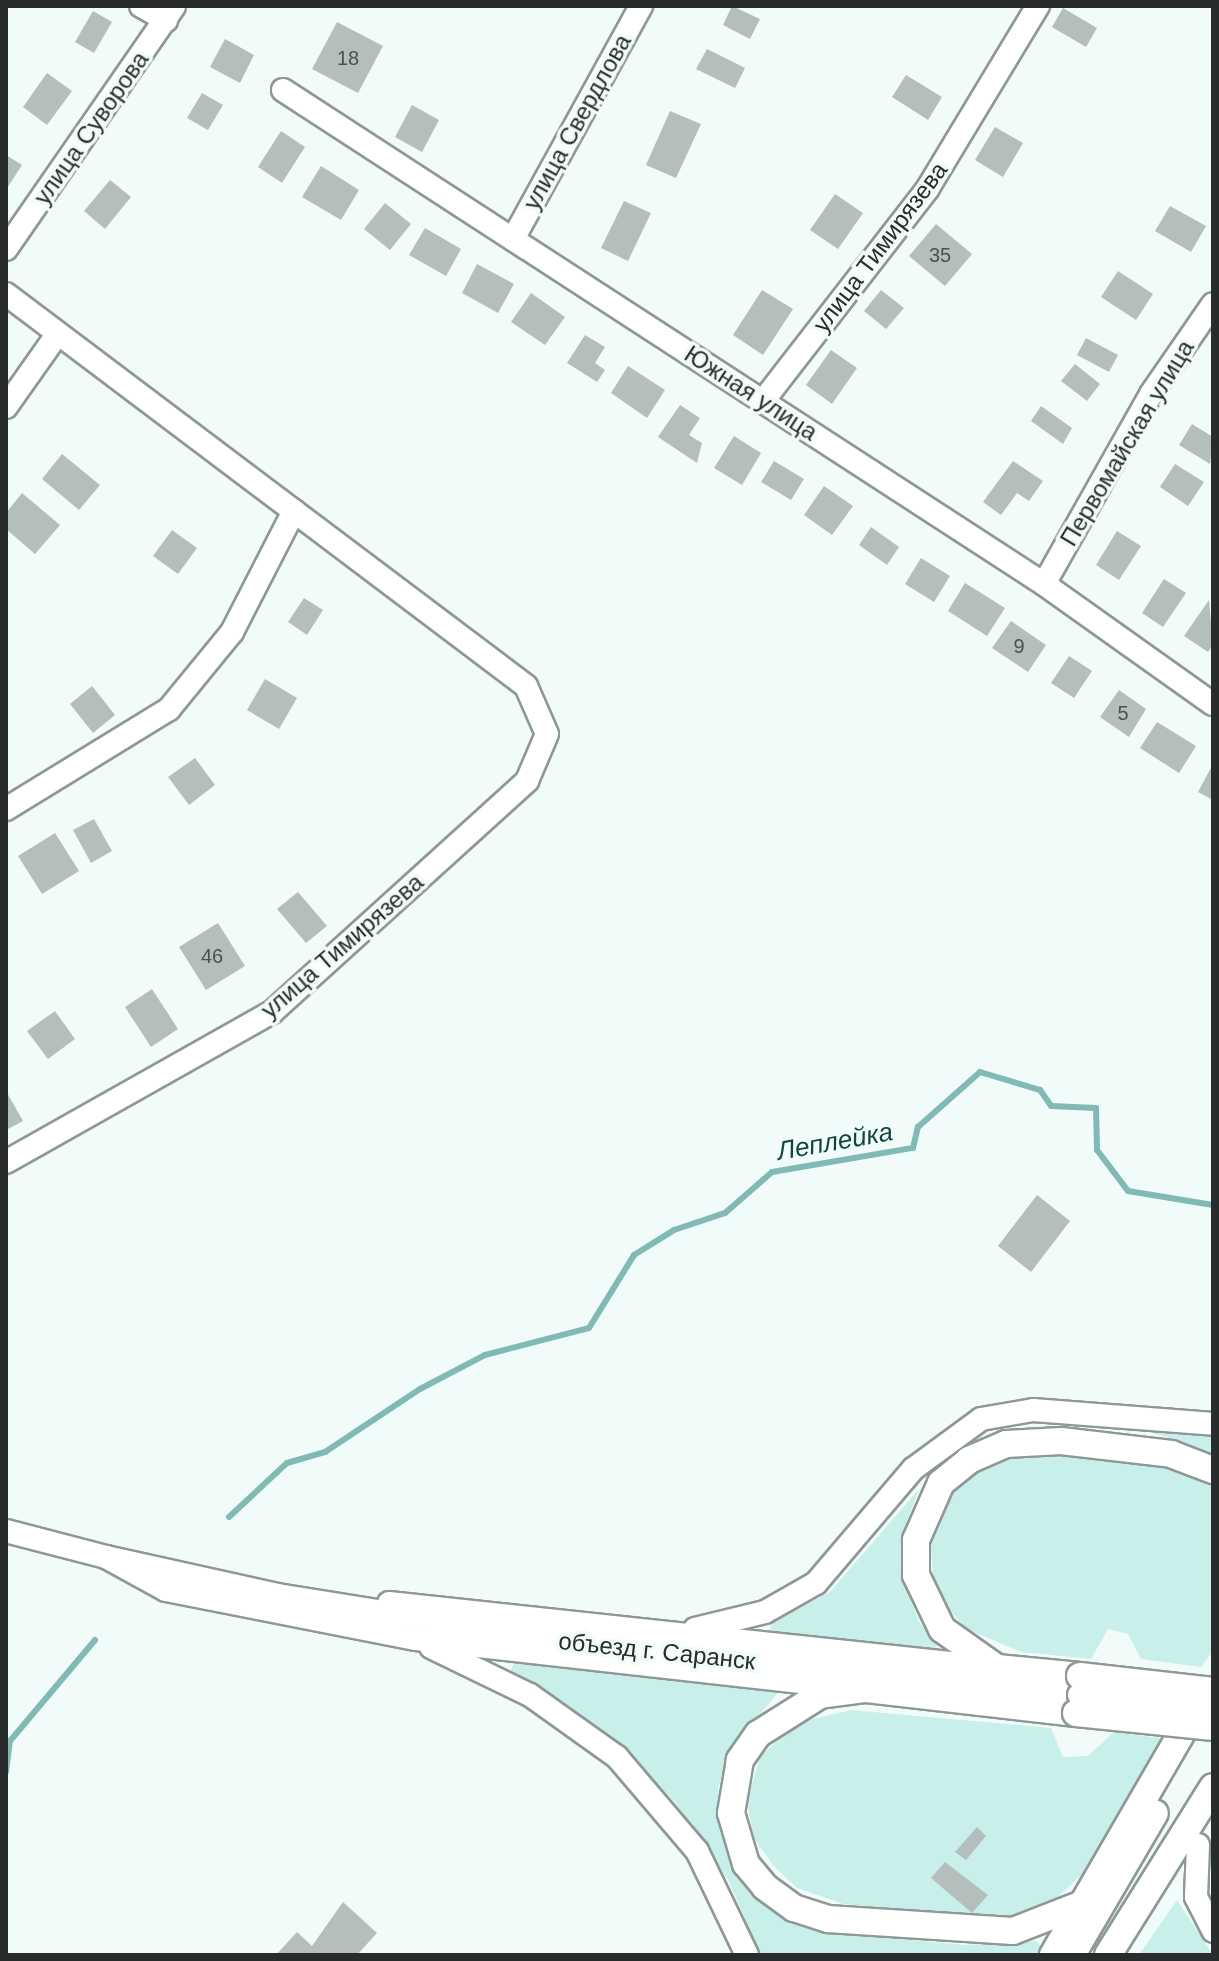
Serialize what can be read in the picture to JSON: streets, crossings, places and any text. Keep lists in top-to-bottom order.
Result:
{
  "streets": {
    "street": [
      "улица Свердлова",
      "улица Суворова",
      "улица Тимирязева",
      "Южная улица",
      "Первомайская улица",
      "объезд г. Саранск"
    ]
  },
  "crossings": [
    ["улица Свердлова", "Южная улица"],
    ["улица Тимирязева", "Южная улица"],
    ["Южная улица", "Первомайская улица"]
  ],
  "water": ["Леплейка"],
  "house_numbers": [
    "18",
    "35",
    "9",
    "5",
    "46"
  ]
}
